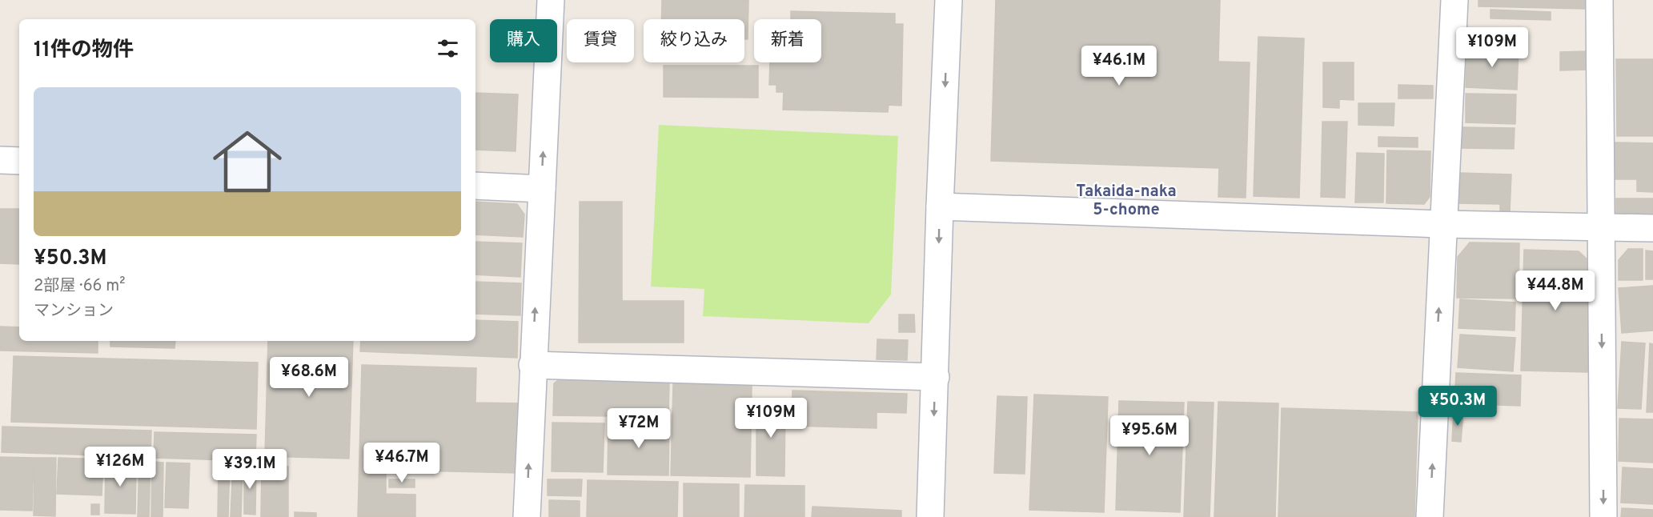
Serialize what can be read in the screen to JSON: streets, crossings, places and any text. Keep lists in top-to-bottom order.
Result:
{
  "districts": ["Takaida-naka 5-chome"],
  "page": {
    "chip": [
      "購入",
      "賃貸",
      "絞り込み",
      "新着"
    ],
    "heading": "11件の物件",
    "price": [
      "¥109M",
      "¥46.1M",
      "¥44.8M",
      "¥68.6M",
      "¥50.3M",
      "¥109M",
      "¥72M",
      "¥95.6M",
      "¥46.7M",
      "¥126M",
      "¥39.1M"
    ],
    "list": [
      {
        "name": "¥50.3M",
        "note": "2部屋 · 66 m² · マンション"
      }
    ]
  }
}
